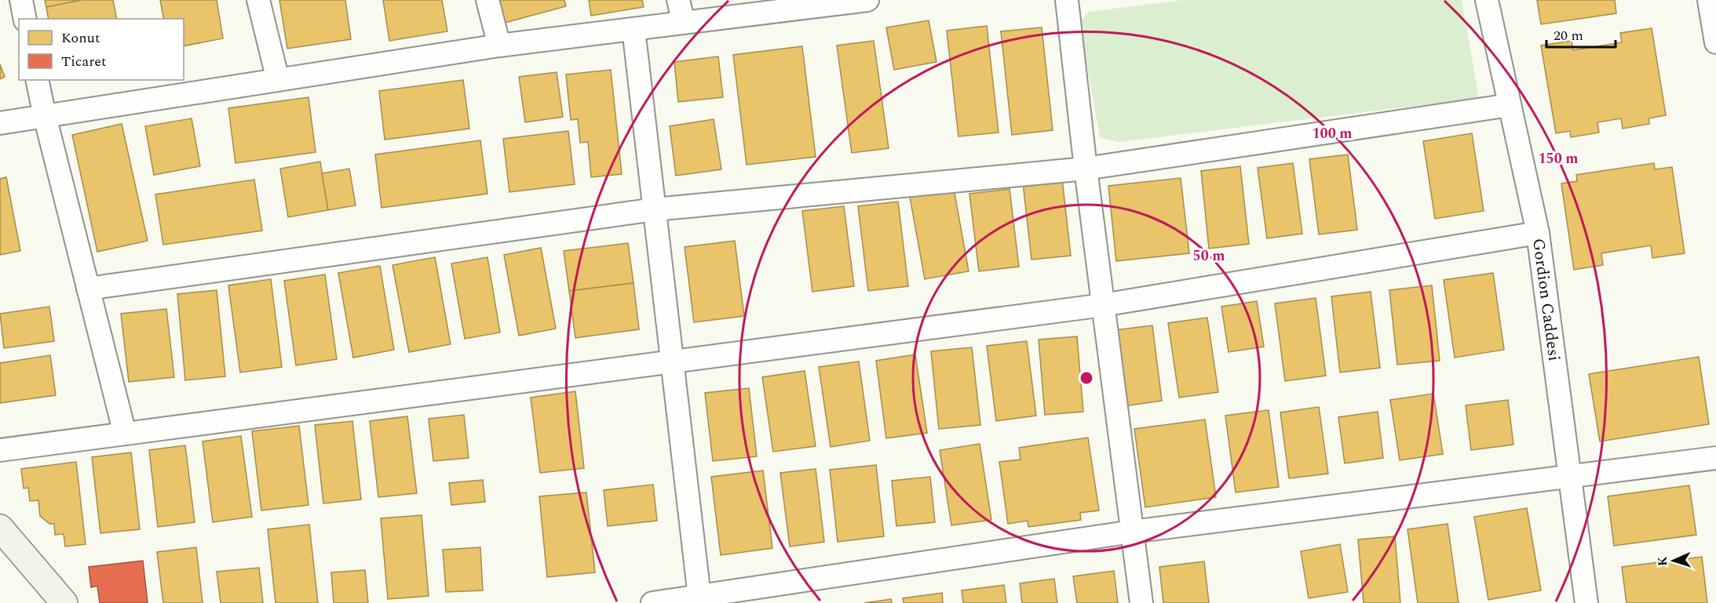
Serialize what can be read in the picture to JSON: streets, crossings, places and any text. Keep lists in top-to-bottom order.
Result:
{
  "streets": {
    "street": ["Gordion Caddesi"]
  },
  "legend": ["Konut", "Ticaret"],
  "scale_bar": "20 m",
  "north": "left",
  "rings": ["100 m", "150 m", "50 m"]
}
